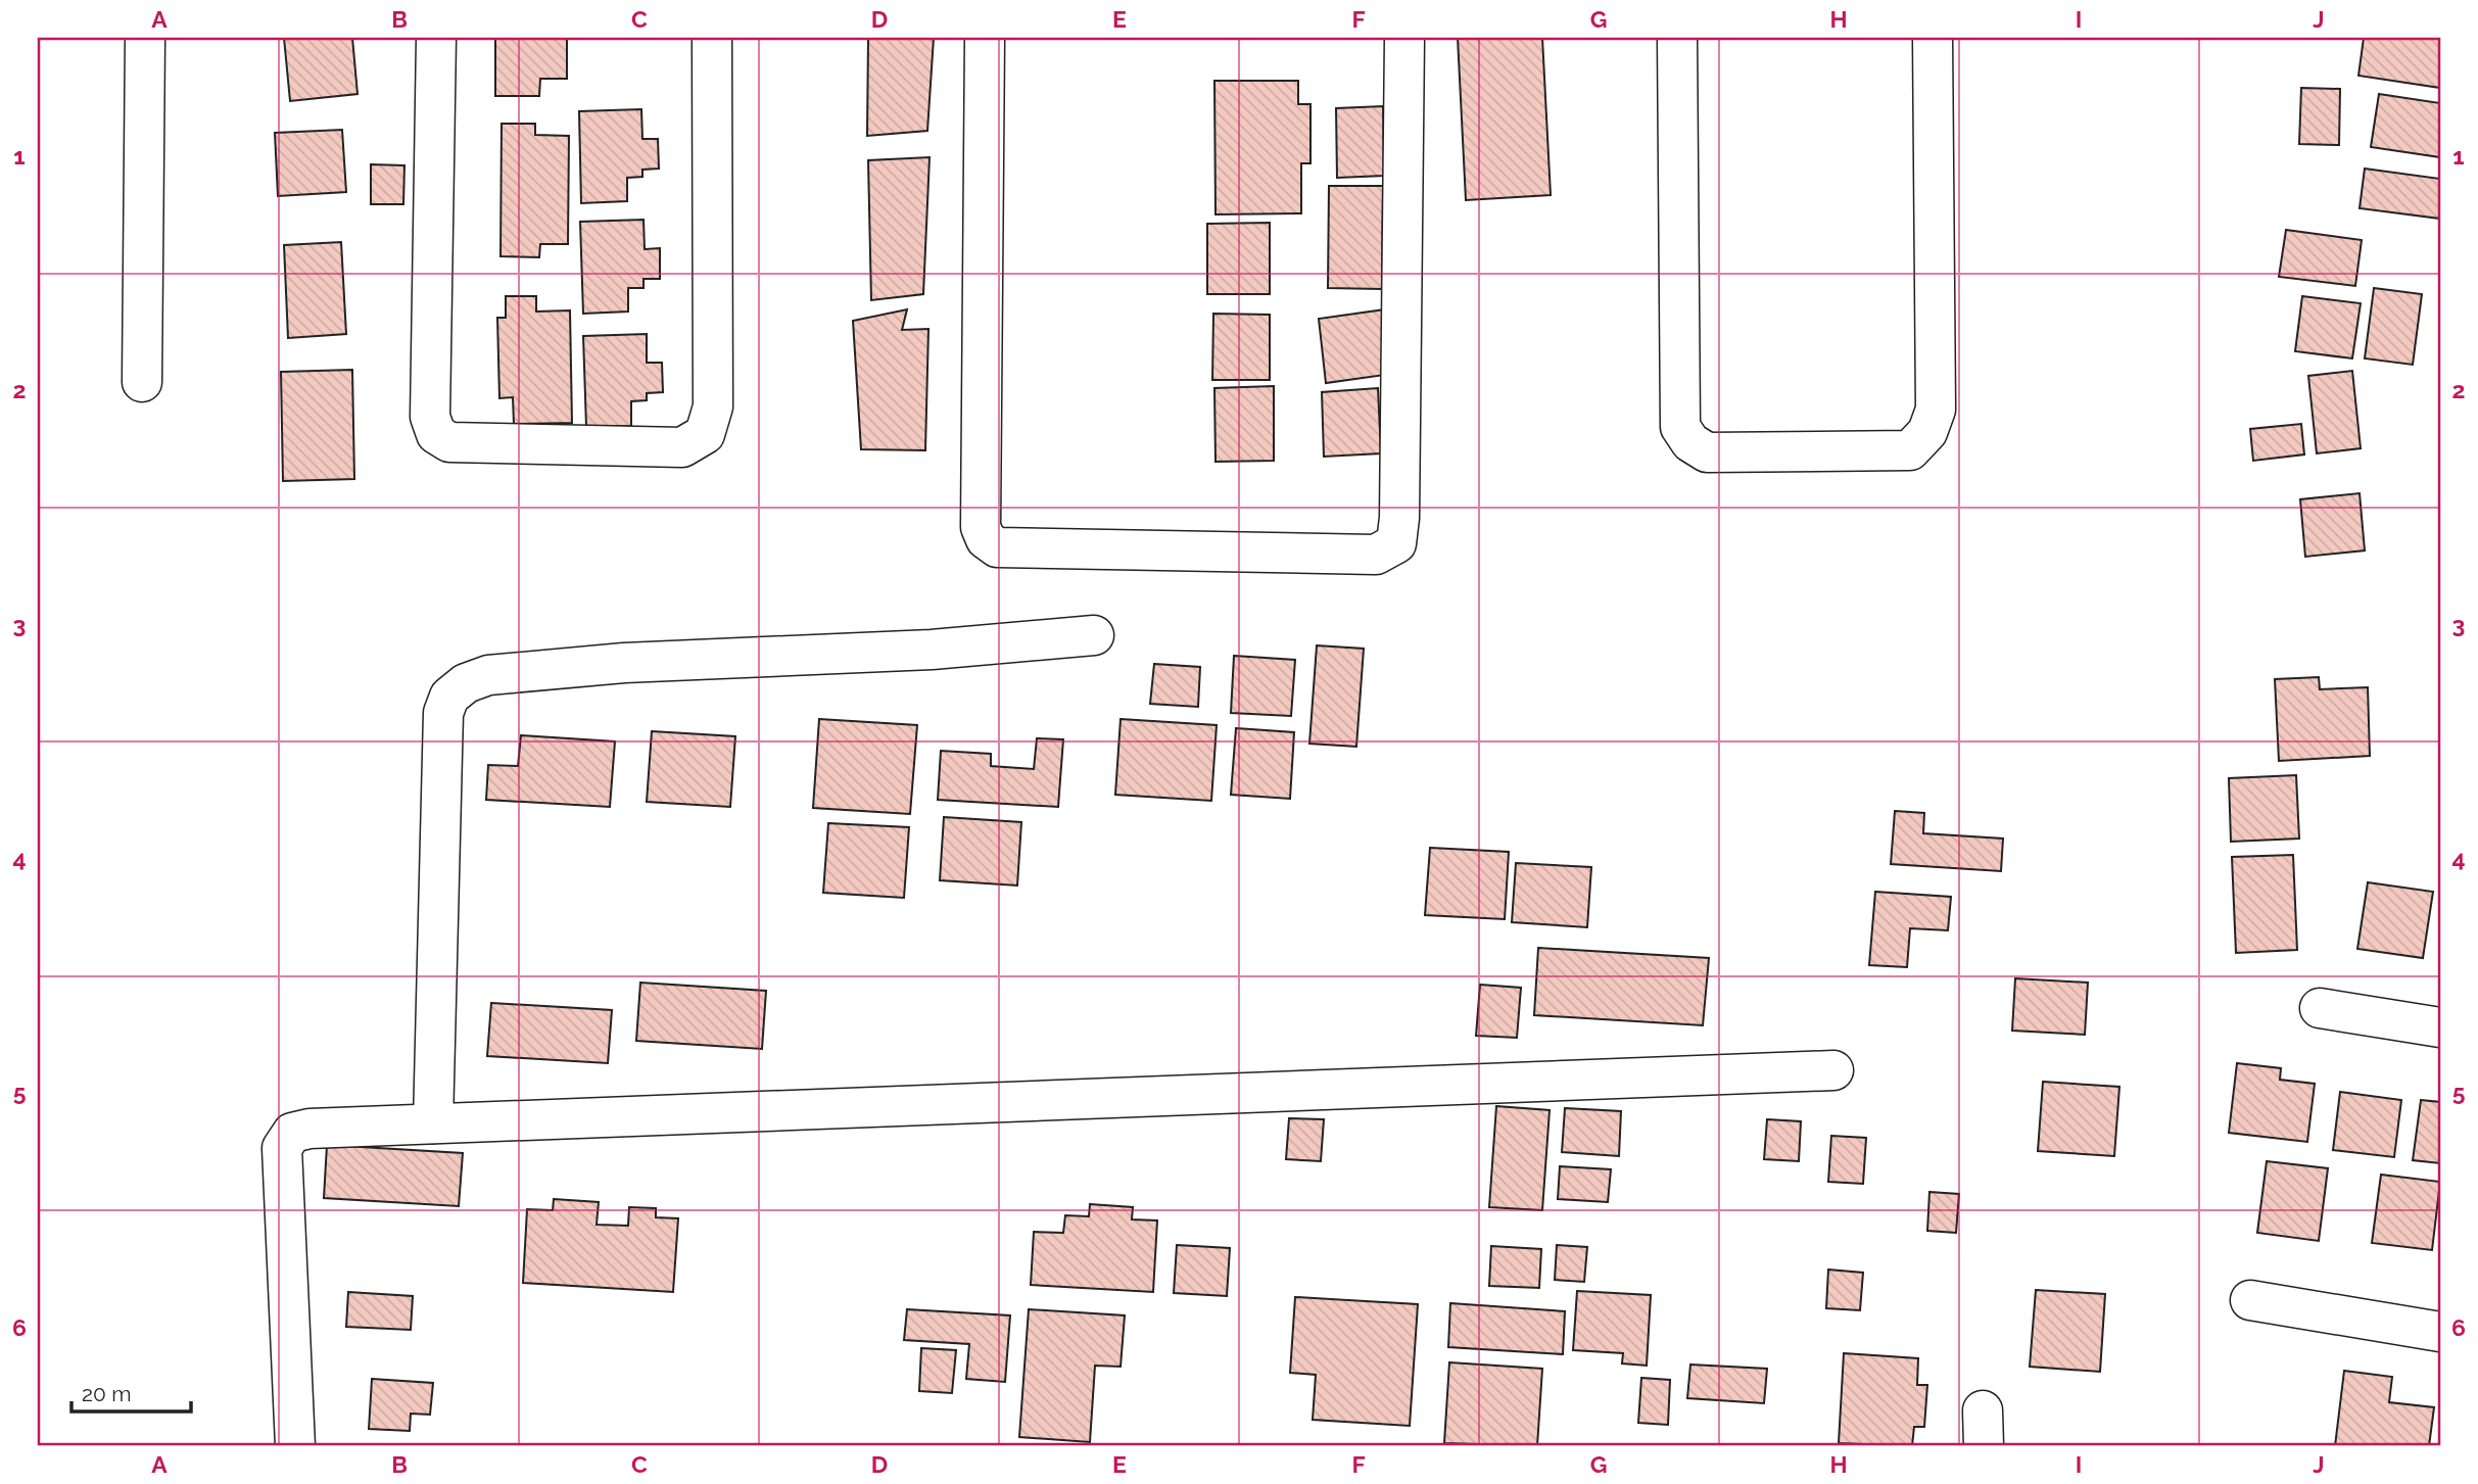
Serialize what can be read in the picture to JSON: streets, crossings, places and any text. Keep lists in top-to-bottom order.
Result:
{
  "scale_bar": "20 m",
  "grid": {
    "columns": [
      "A",
      "B",
      "C",
      "D",
      "E",
      "F",
      "G",
      "H",
      "I",
      "J"
    ],
    "rows": [
      "1",
      "2",
      "3",
      "4",
      "5",
      "6"
    ]
  }
}
